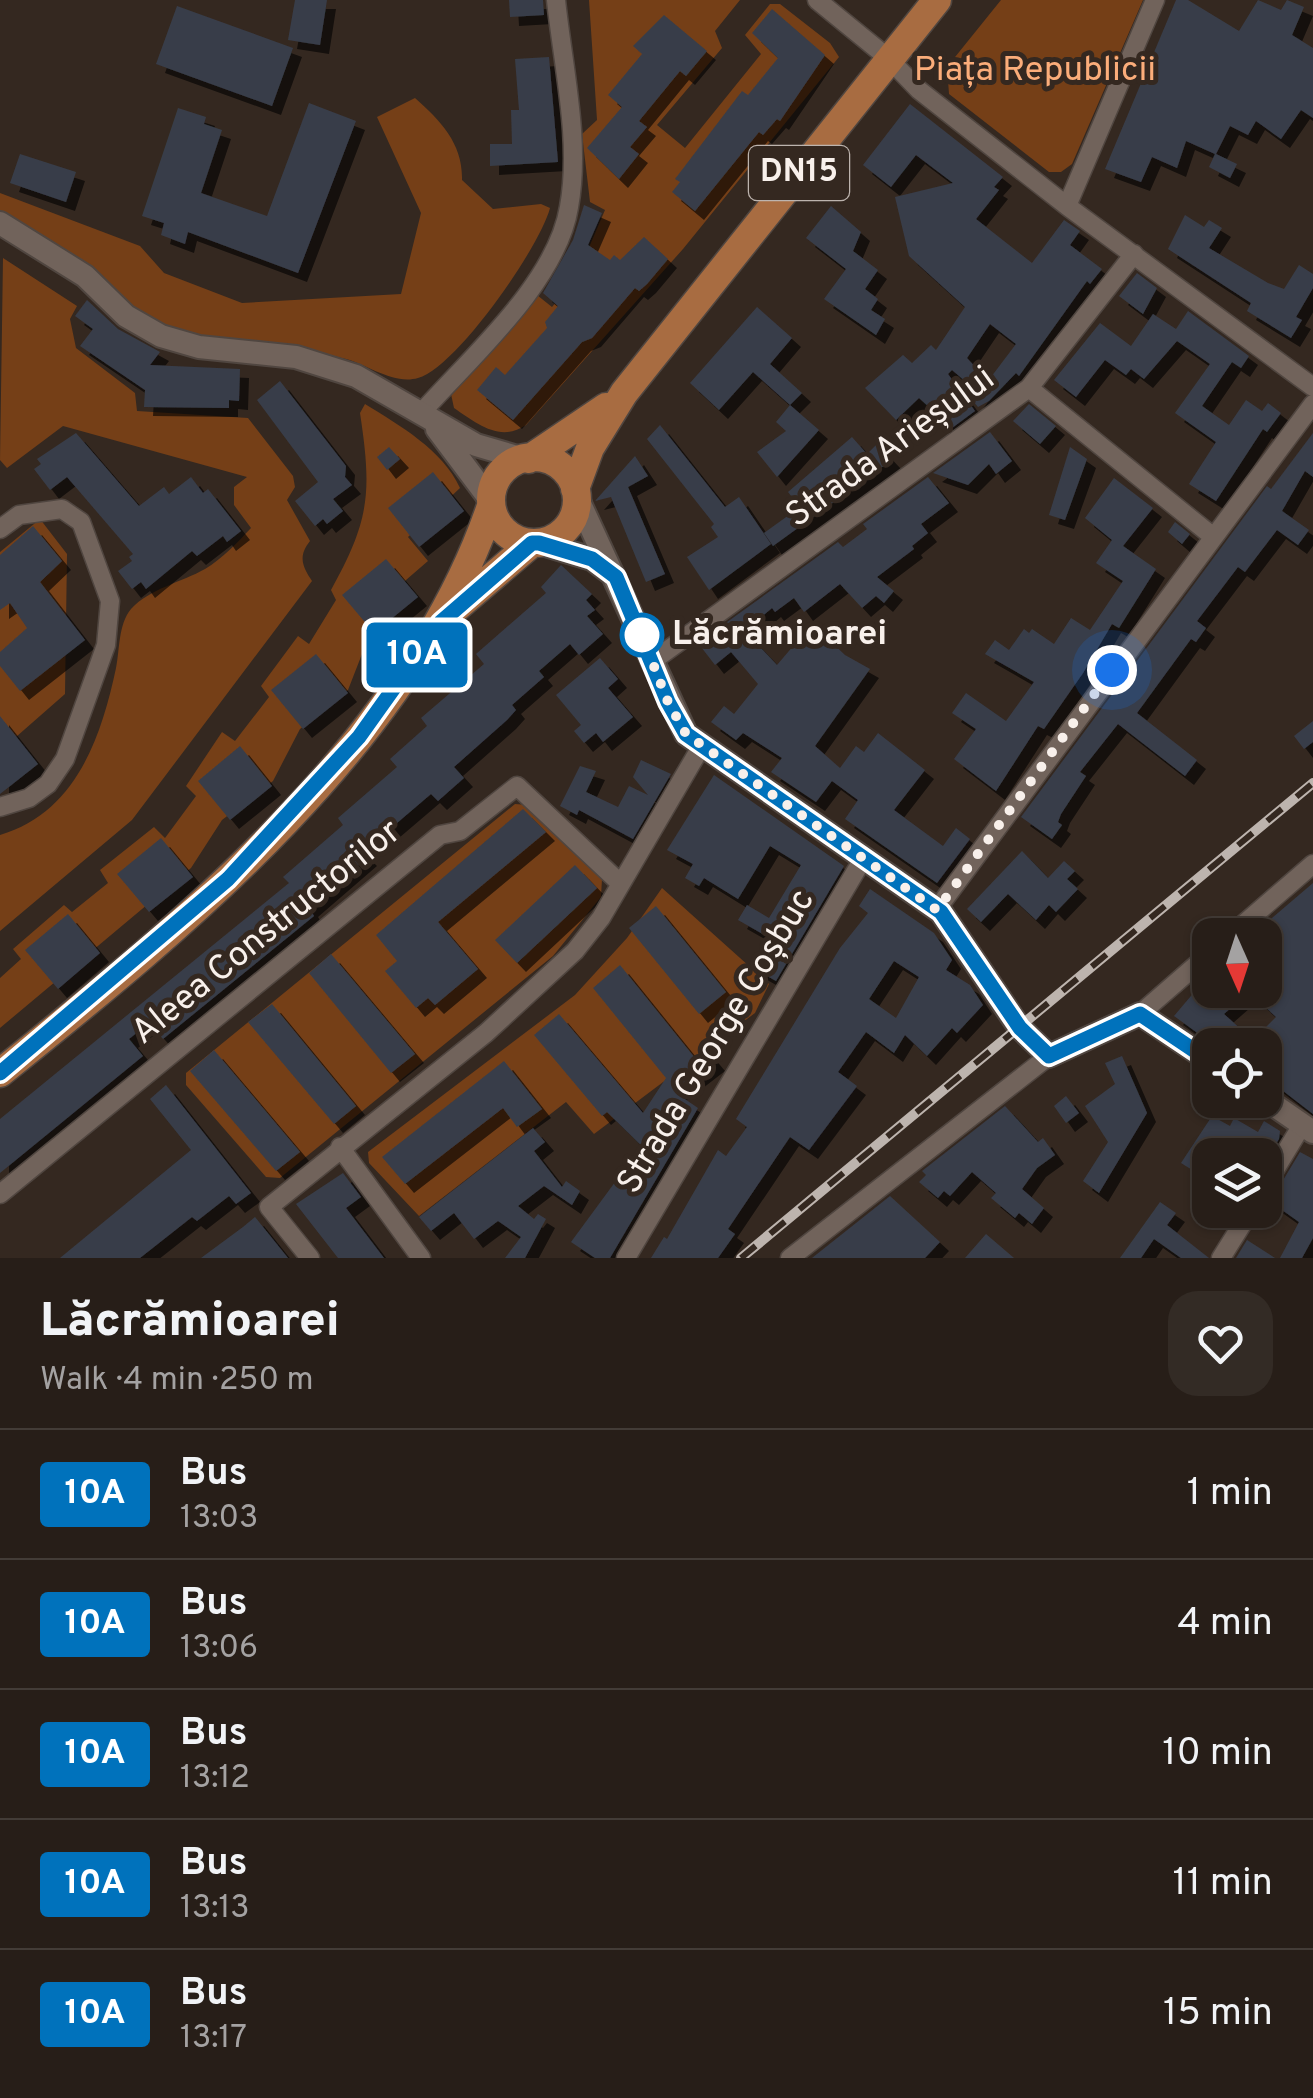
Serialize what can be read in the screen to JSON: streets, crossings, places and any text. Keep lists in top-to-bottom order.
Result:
{
  "streets": {
    "main road": ["DN15"],
    "street": ["Strada Arieșului", "Aleea Constructorilor", "Strada George Coșbuc"]
  },
  "parks": ["Piața Republicii"],
  "places": ["Lăcrămioarei"],
  "lines": ["bus line 10A"],
  "north": "bottom",
  "page": {
    "on_map": "10A",
    "heading": ["Lăcrămioarei", "Walk · 4 min · 250 m"],
    "list": [
      {
        "mark": "10A",
        "name": "Bus",
        "note": "13:03",
        "value": "1 min"
      },
      {
        "mark": "10A",
        "name": "Bus",
        "note": "13:06",
        "value": "4 min"
      },
      {
        "mark": "10A",
        "name": "Bus",
        "note": "13:12",
        "value": "10 min"
      },
      {
        "mark": "10A",
        "name": "Bus",
        "note": "13:13",
        "value": "11 min"
      },
      {
        "mark": "10A",
        "name": "Bus",
        "note": "13:17",
        "value": "15 min"
      }
    ]
  }
}
